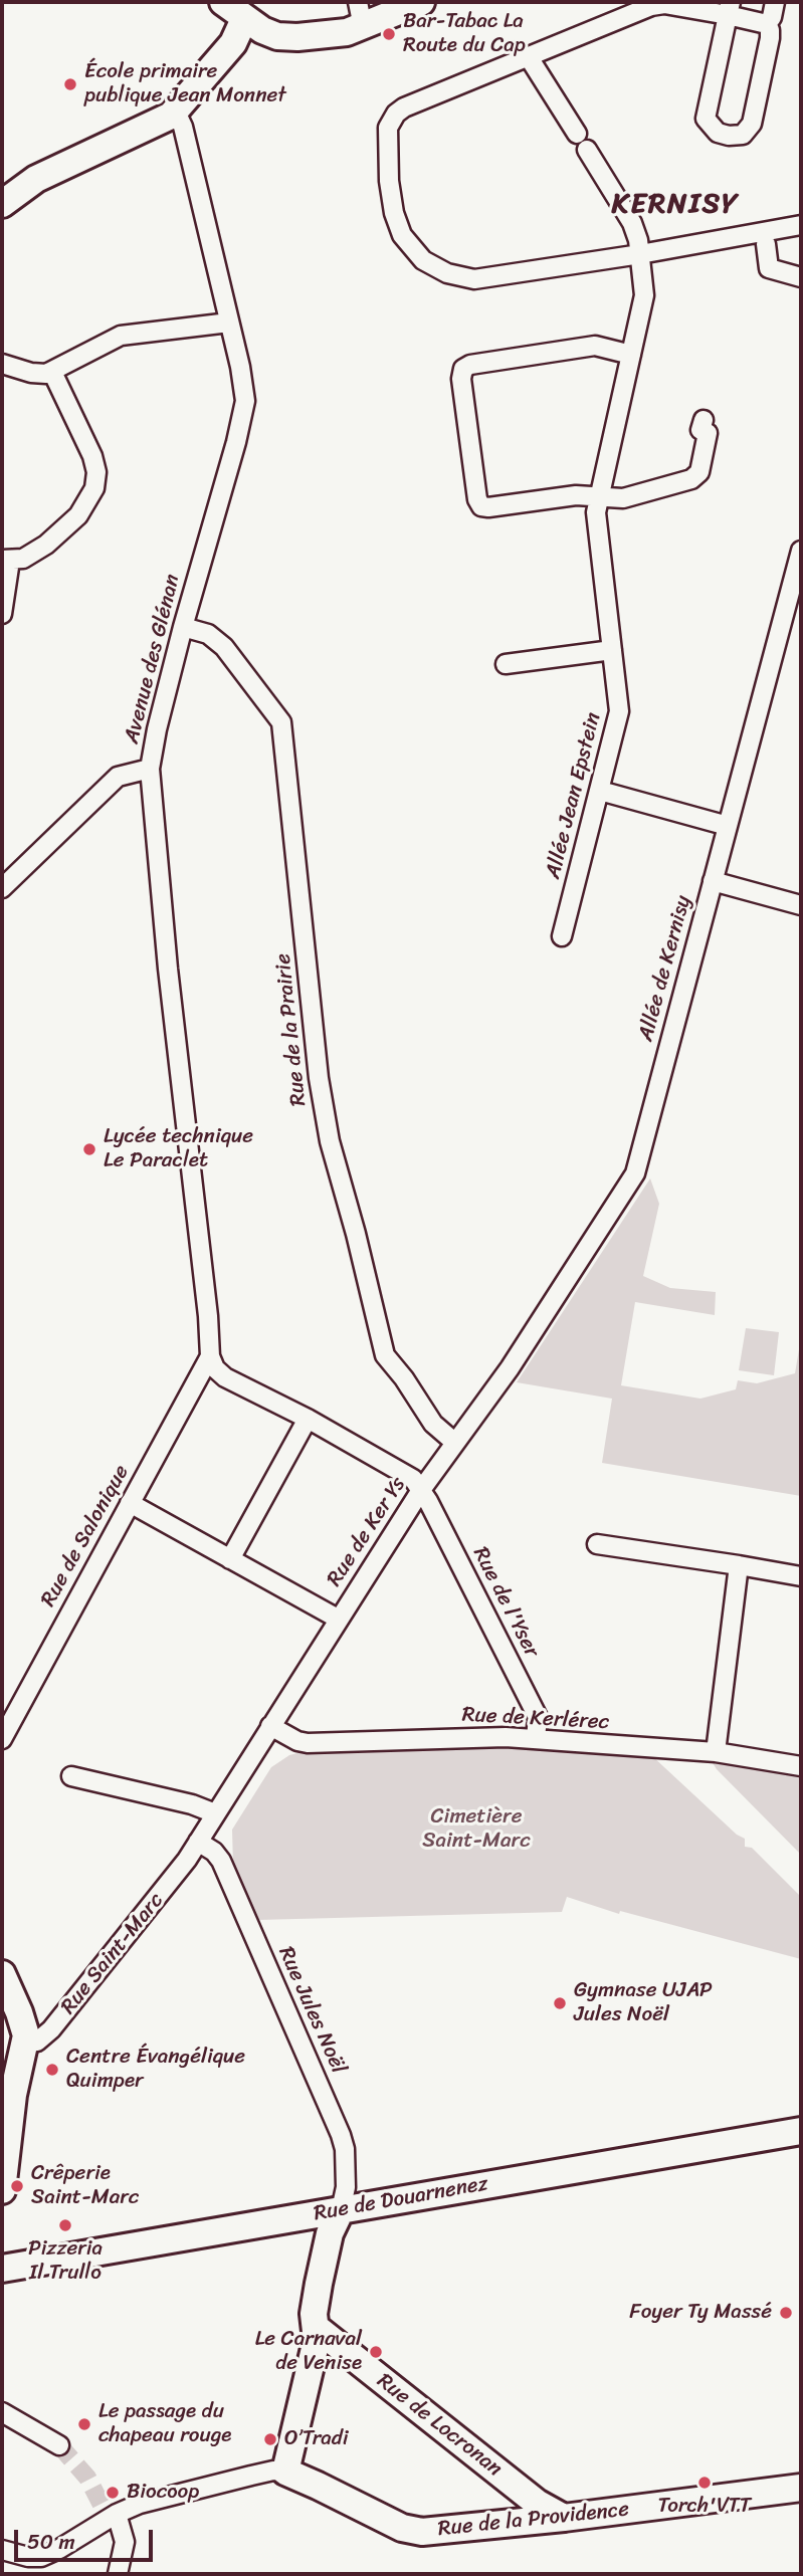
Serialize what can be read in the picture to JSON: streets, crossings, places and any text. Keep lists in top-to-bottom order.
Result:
{
  "streets": {
    "street": [
      "Avenue des Glénan",
      "Allée Jean Epstein",
      "Allée de Kernisy",
      "Rue de la Prairie",
      "Rue de Ker Ys",
      "Rue de Salonique",
      "Rue de l'Yser",
      "Rue de Kerlérec",
      "Rue Saint-Marc",
      "Rue Jules Noël",
      "Rue de Douarnenez",
      "Rue de Locronan",
      "Rue de la Providence"
    ]
  },
  "crossings": [
    ["Avenue des Glénan", "Rue de la Prairie"],
    ["Avenue des Glénan", "Rue de Salonique"],
    ["Allée de Kernisy", "Rue de Ker Ys"],
    ["Rue de la Prairie", "Rue de Ker Ys"],
    ["Rue de Ker Ys", "Rue de l'Yser"],
    ["Rue de Ker Ys", "Rue de Kerlérec"],
    ["Rue de Ker Ys", "Rue Saint-Marc"],
    ["Rue de l'Yser", "Rue de Kerlérec"],
    ["Rue de Kerlérec", "Rue Saint-Marc"],
    ["Rue Saint-Marc", "Rue Jules Noël"],
    ["Rue Jules Noël", "Rue de Douarnenez"],
    ["Rue de Locronan", "Rue de la Providence"]
  ],
  "districts": ["KERNISY"],
  "parks": ["Cimetière Saint-Marc"],
  "places": [
    "Bar-Tabac La Route du Cap",
    "École primaire publique Jean Monnet",
    "Lycée technique Le Paraclet",
    "Gymnase UJAP Jules Noël",
    "Centre Évangélique Quimper",
    "Crêperie Saint-Marc",
    "Pizzeria Il Trullo",
    "Foyer Ty Massé",
    "Le Carnaval de Venise",
    "Le passage du chapeau rouge",
    "O’Tradi",
    "Torch'VTT",
    "Biocoop"
  ],
  "scale_bar": "50 m"
}
